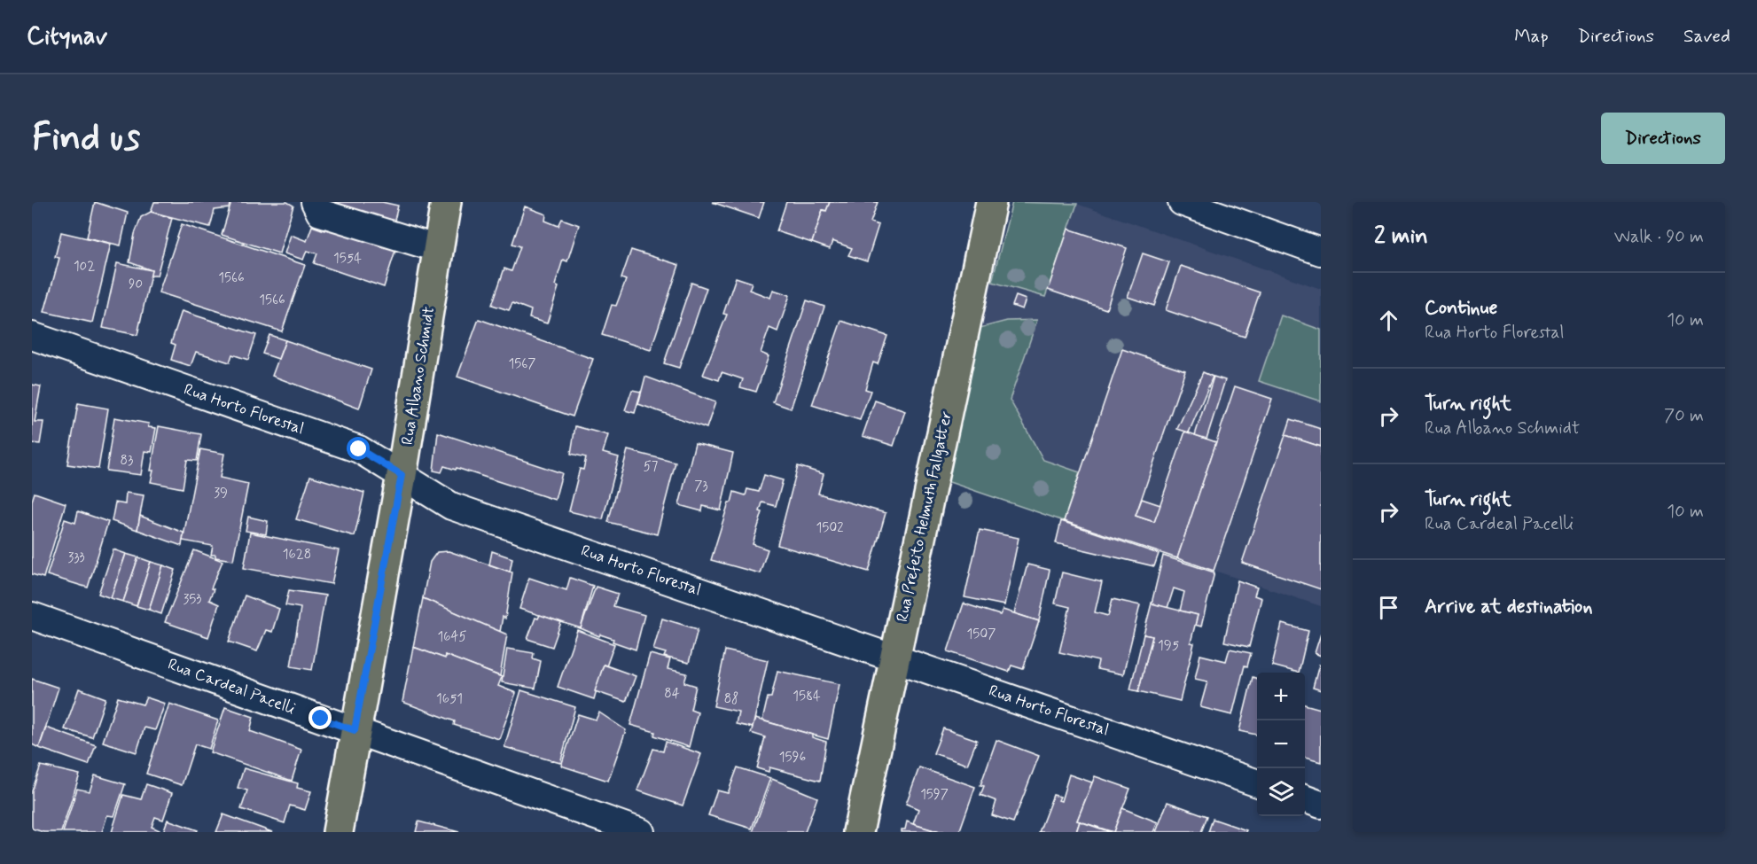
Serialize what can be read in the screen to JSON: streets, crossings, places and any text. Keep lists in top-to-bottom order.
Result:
{
  "streets": {
    "main road": ["Rua Albano Schmidt", "Rua Prefeito Helmuth Fallgatter"],
    "street": ["Rua Horto Florestal", "Rua Cardeal Pacelli"]
  },
  "crossings": [
    ["Rua Albano Schmidt", "Rua Horto Florestal"],
    ["Rua Albano Schmidt", "Rua Cardeal Pacelli"],
    ["Rua Horto Florestal", "Rua Prefeito Helmuth Fallgatter"]
  ],
  "house_numbers": [
    "1554",
    "102",
    "1566",
    "90",
    "1566",
    "1567",
    "83",
    "57",
    "73",
    "39",
    "1502",
    "1628",
    "333",
    "353",
    "1507",
    "1645",
    "195",
    "84",
    "1584",
    "1651",
    "88",
    "1596",
    "1597"
  ],
  "page": {
    "header": "Citynav",
    "nav": ["Map", "Directions", "Saved"],
    "buttons": "Directions",
    "title": "Find us",
    "heading": ["2 min", "Walk · 90 m"],
    "list": [
      ["Continue", "Rua Horto Florestal", "10 m"],
      ["Turn right", "Rua Albano Schmidt", "70 m"],
      ["Turn right", "Rua Cardeal Pacelli", "10 m"],
      "Arrive at destination"
    ],
    "map_buttons": ["+", "−"]
  }
}
